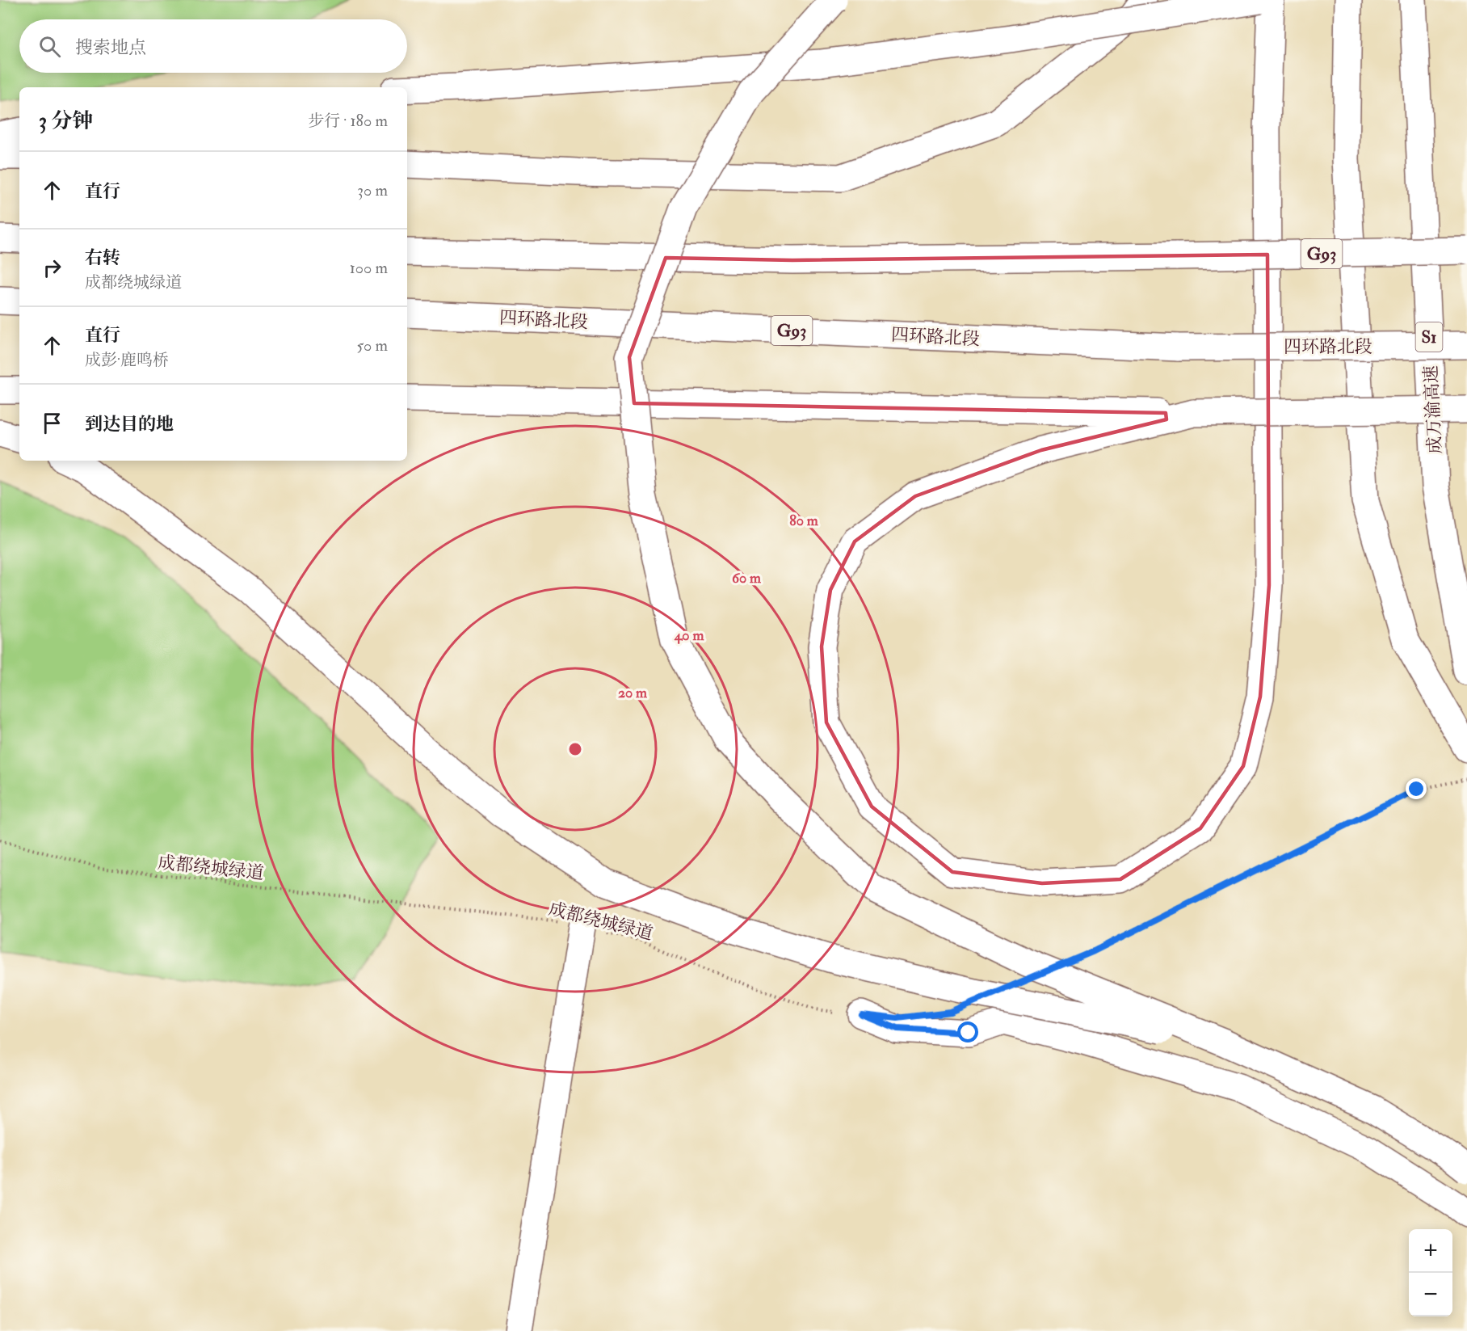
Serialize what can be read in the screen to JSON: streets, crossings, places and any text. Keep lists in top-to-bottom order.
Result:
{
  "streets": {
    "main road": [
      "G93",
      "四环路北段",
      "S1",
      "成万渝高速"
    ],
    "path": ["成都绕城绿道"]
  },
  "page": {
    "search": "搜索地点",
    "heading": ["3 分钟", "步行 · 180 m"],
    "list": [
      ["直行", "30 m"],
      ["右转", "成都绕城绿道", "100 m"],
      ["直行", "成彭·鹿鸣桥", "50 m"],
      "到达目的地"
    ],
    "map_buttons": ["+", "−"]
  },
  "rings": [
    "80 m",
    "60 m",
    "40 m",
    "20 m"
  ]
}
